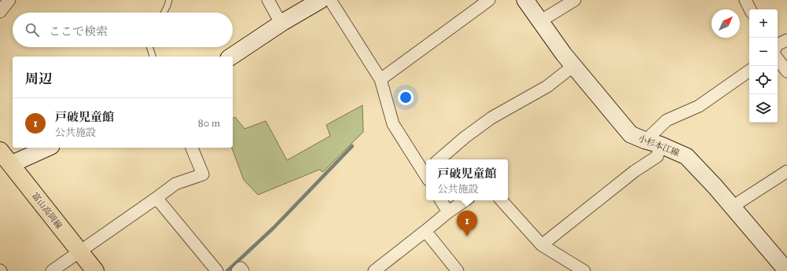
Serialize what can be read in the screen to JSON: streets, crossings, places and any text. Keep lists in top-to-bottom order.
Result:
{
  "streets": {
    "main road": ["小杉本江線", "富山高岡線"]
  },
  "north": "top right",
  "page": {
    "map_buttons": ["+", "−"],
    "search": "ここで検索",
    "heading": "周辺",
    "list": [
      {
        "mark": "1",
        "name": "戸破児童館",
        "note": "公共施設",
        "value": "80 m"
      }
    ],
    "popup": ["戸破児童館", "公共施設"],
    "pins": "1"
  }
}
